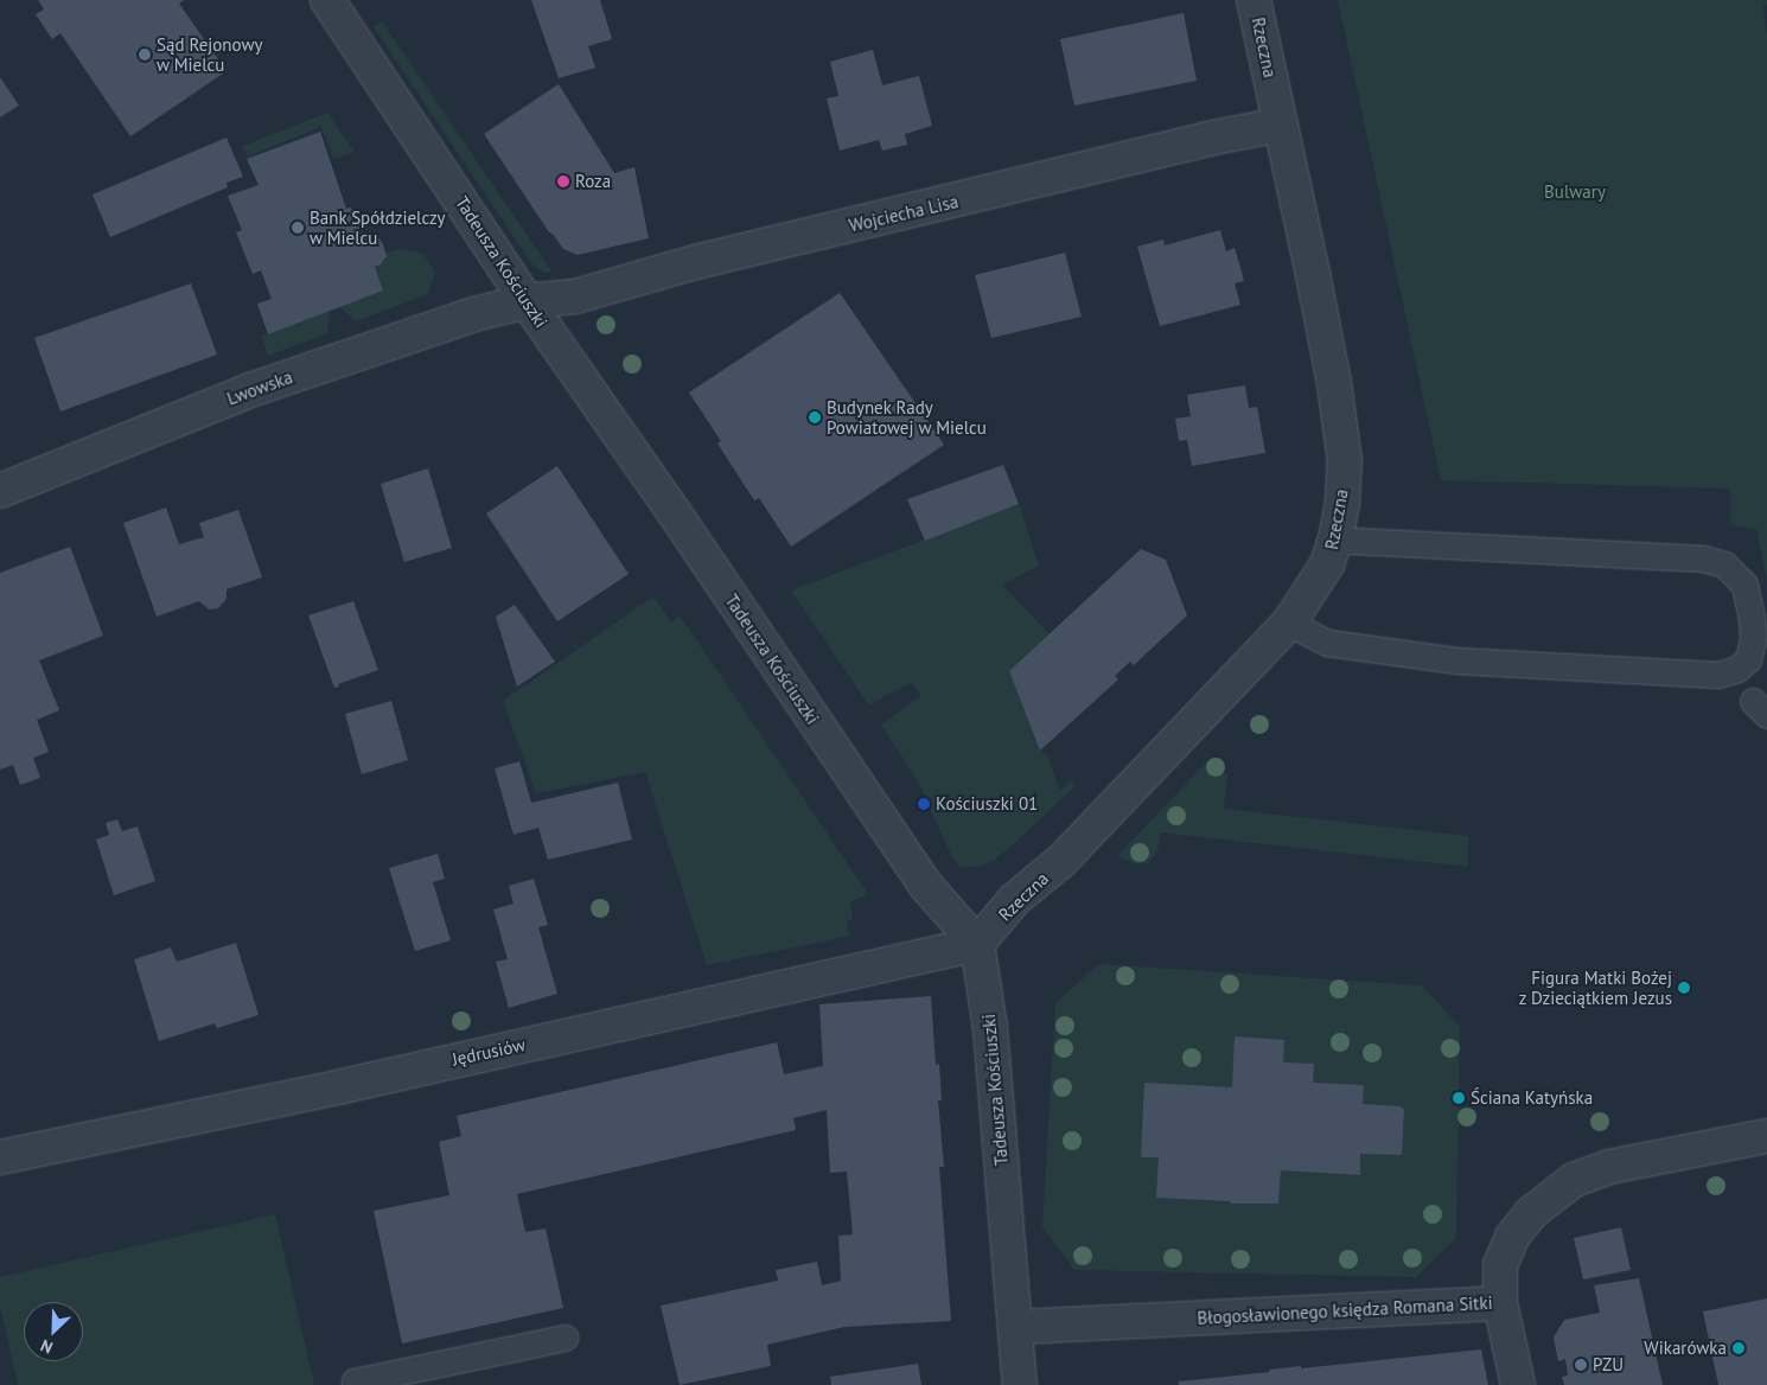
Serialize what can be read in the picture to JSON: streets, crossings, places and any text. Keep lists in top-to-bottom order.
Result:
{
  "streets": {
    "street": [
      "Rzeczna",
      "Wojciecha Lisa",
      "Tadeusza Kościuszki",
      "Lwowska",
      "Jędrusiów",
      "Błogosławionego księdza Romana Sitki"
    ]
  },
  "crossings": [
    ["Rzeczna", "Wojciecha Lisa"],
    ["Rzeczna", "Tadeusza Kościuszki"],
    ["Rzeczna", "Jędrusiów"],
    ["Wojciecha Lisa", "Tadeusza Kościuszki"],
    ["Wojciecha Lisa", "Lwowska"],
    ["Tadeusza Kościuszki", "Lwowska"],
    ["Tadeusza Kościuszki", "Jędrusiów"],
    ["Tadeusza Kościuszki", "Błogosławionego księdza Romana Sitki"]
  ],
  "parks": ["Bulwary"],
  "places": [
    "Sąd Rejonowy w Mielcu",
    "Roza",
    "Bank Spółdzielczy w Mielcu",
    "Budynek Rady Powiatowej w Mielcu",
    "Kościuszki 01",
    "Figura Matki Bożej z Dzieciątkiem Jezus",
    "Ściana Katyńska",
    "Wikarówka",
    "PZU"
  ],
  "north": "bottom left"
}
